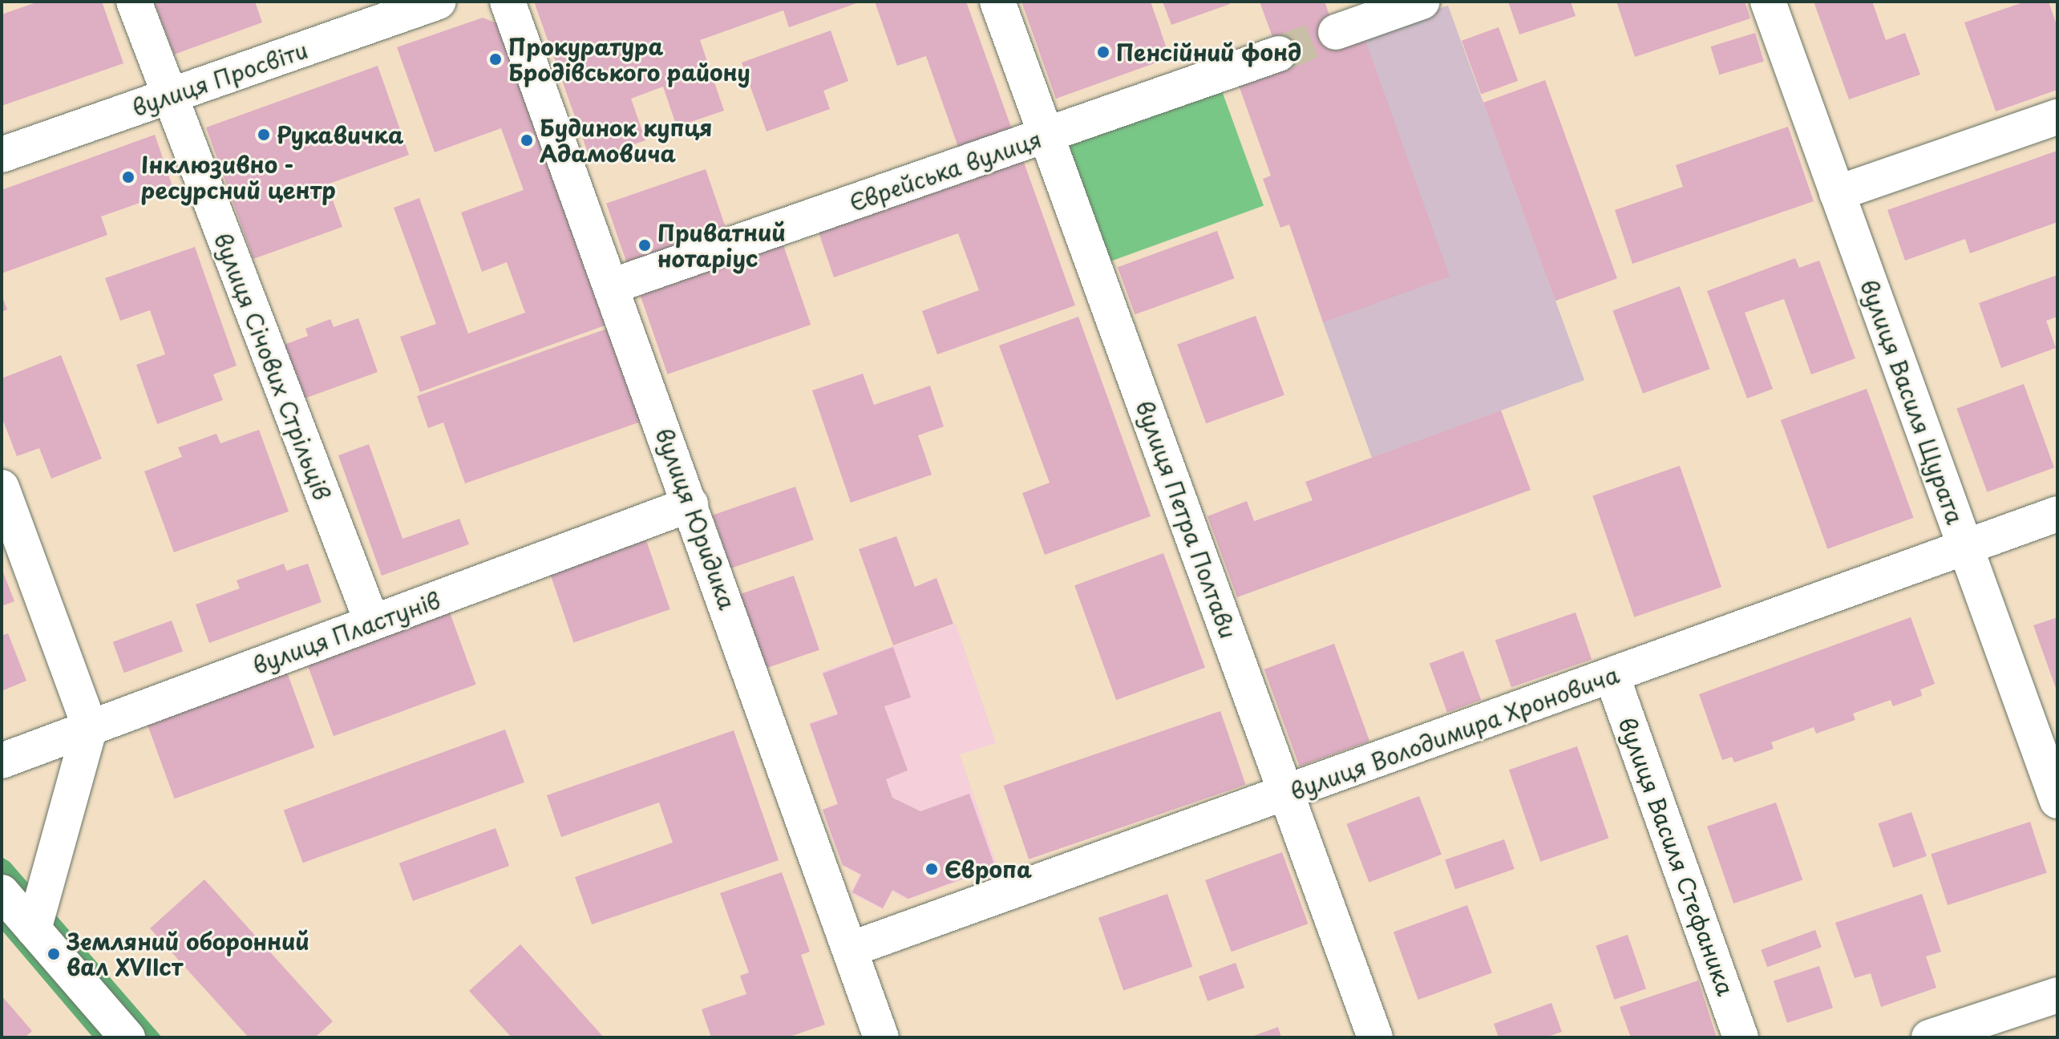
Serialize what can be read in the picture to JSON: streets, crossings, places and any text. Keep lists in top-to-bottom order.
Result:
{
  "streets": {
    "street": [
      "вулиця Просвіти",
      "Єврейська вулиця",
      "вулиця Січових Стрільців",
      "вулиця Василя Щурата",
      "вулиця Юридика",
      "вулиця Петра Полтави",
      "вулиця Пластунів",
      "вулиця Володимира Хроновича",
      "вулиця Василя Стефаника"
    ]
  },
  "crossings": [
    ["вулиця Просвіти", "вулиця Січових Стрільців"],
    ["Єврейська вулиця", "вулиця Юридика"],
    ["Єврейська вулиця", "вулиця Петра Полтави"],
    ["вулиця Січових Стрільців", "вулиця Пластунів"],
    ["вулиця Василя Щурата", "вулиця Володимира Хроновича"],
    ["вулиця Юридика", "вулиця Пластунів"],
    ["вулиця Юридика", "вулиця Володимира Хроновича"],
    ["вулиця Петра Полтави", "вулиця Володимира Хроновича"],
    ["вулиця Володимира Хроновича", "вулиця Василя Стефаника"]
  ],
  "places": [
    "Пенсійний фонд",
    "Прокуратура Бродівського району",
    "Рукавичка",
    "Будинок купця Адамовича",
    "Інклюзивно - ресурсний центр",
    "Приватний нотаріус",
    "Європа",
    "Земляний оборонний вал XVIIст"
  ]
}
